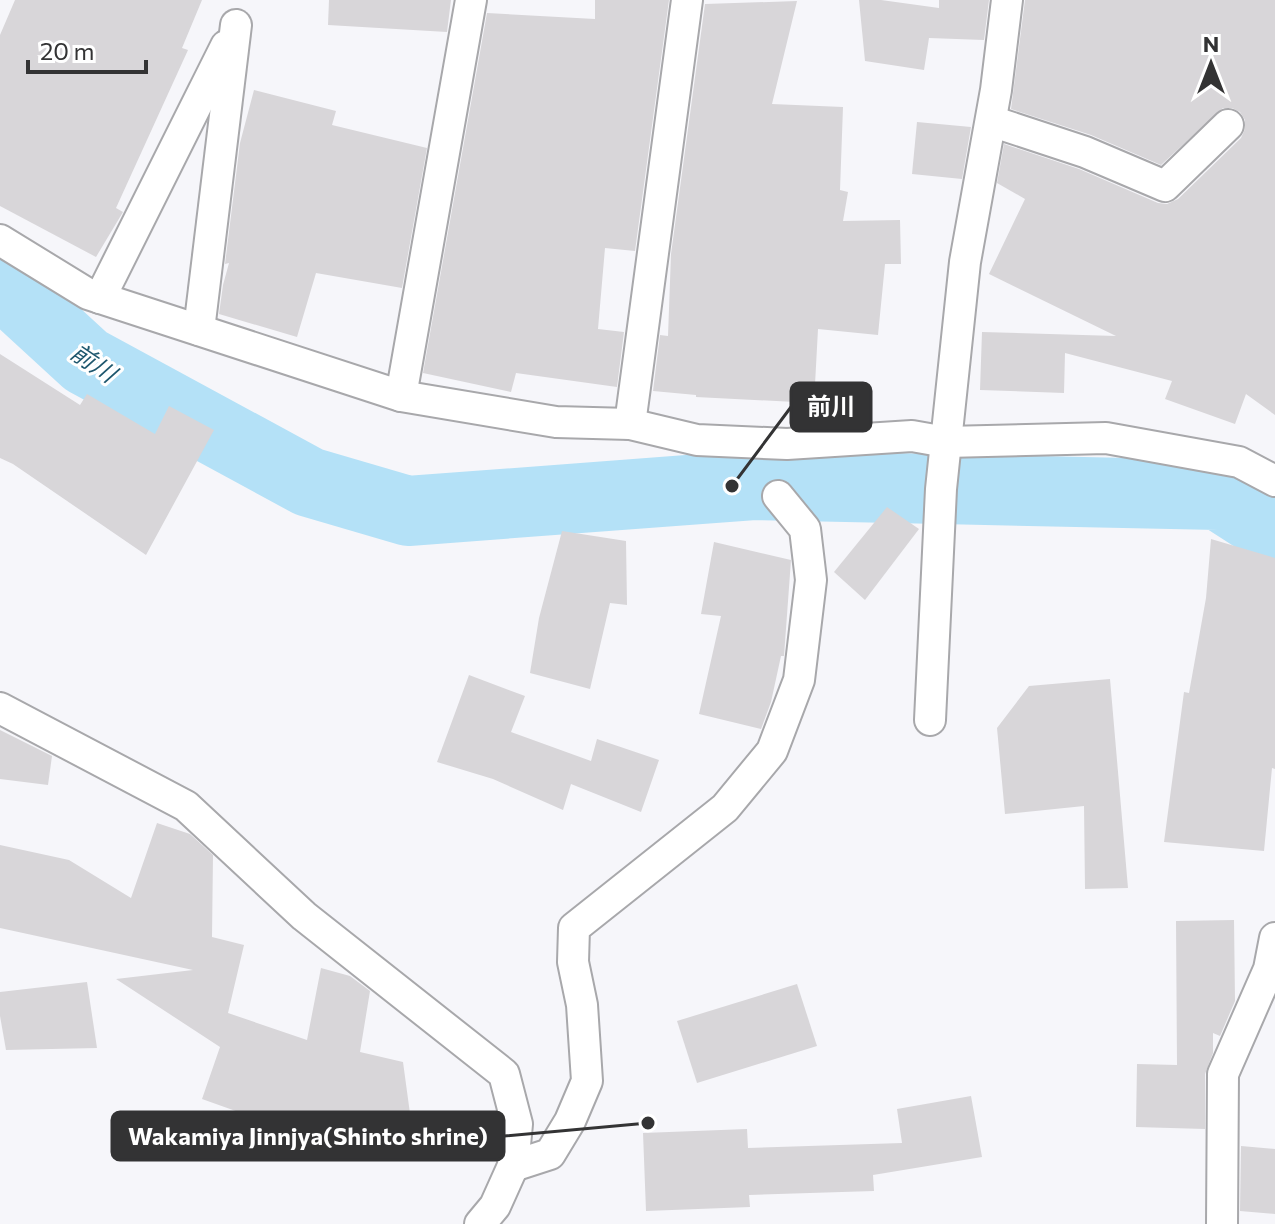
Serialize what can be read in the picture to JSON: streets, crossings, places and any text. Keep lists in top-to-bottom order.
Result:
{
  "water": ["前川"],
  "places": ["前川", "Wakamiya Jinnjya(Shinto shrine)"],
  "scale_bar": "20 m",
  "north": "top"
}
